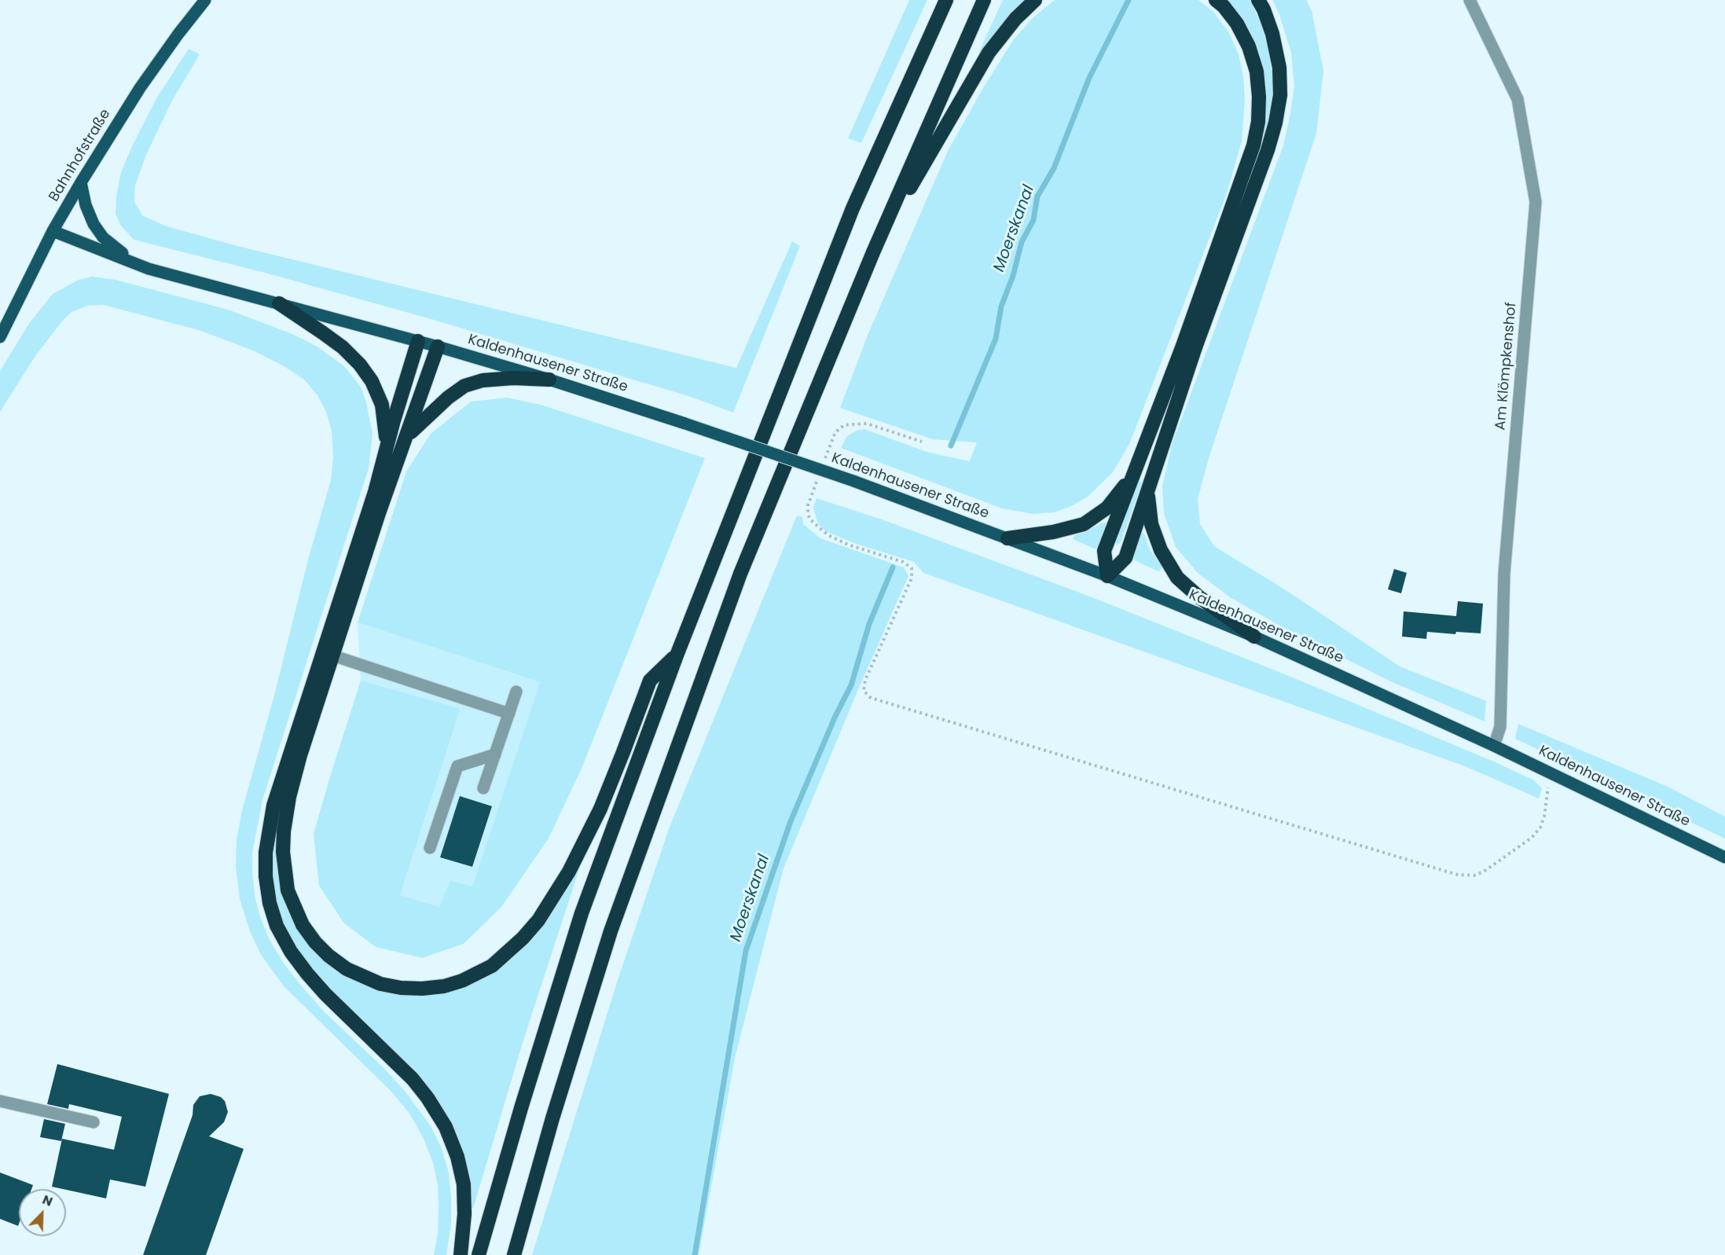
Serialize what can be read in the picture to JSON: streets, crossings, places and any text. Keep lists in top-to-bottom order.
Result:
{
  "streets": {
    "main road": ["Bahnhofstraße", "Kaldenhausener Straße"],
    "street": ["Am Klömpkenshof"]
  },
  "crossings": [
    ["Bahnhofstraße", "Kaldenhausener Straße"],
    ["Kaldenhausener Straße", "Am Klömpkenshof"]
  ],
  "water": ["Moerskanal"],
  "north": "top right"
}
